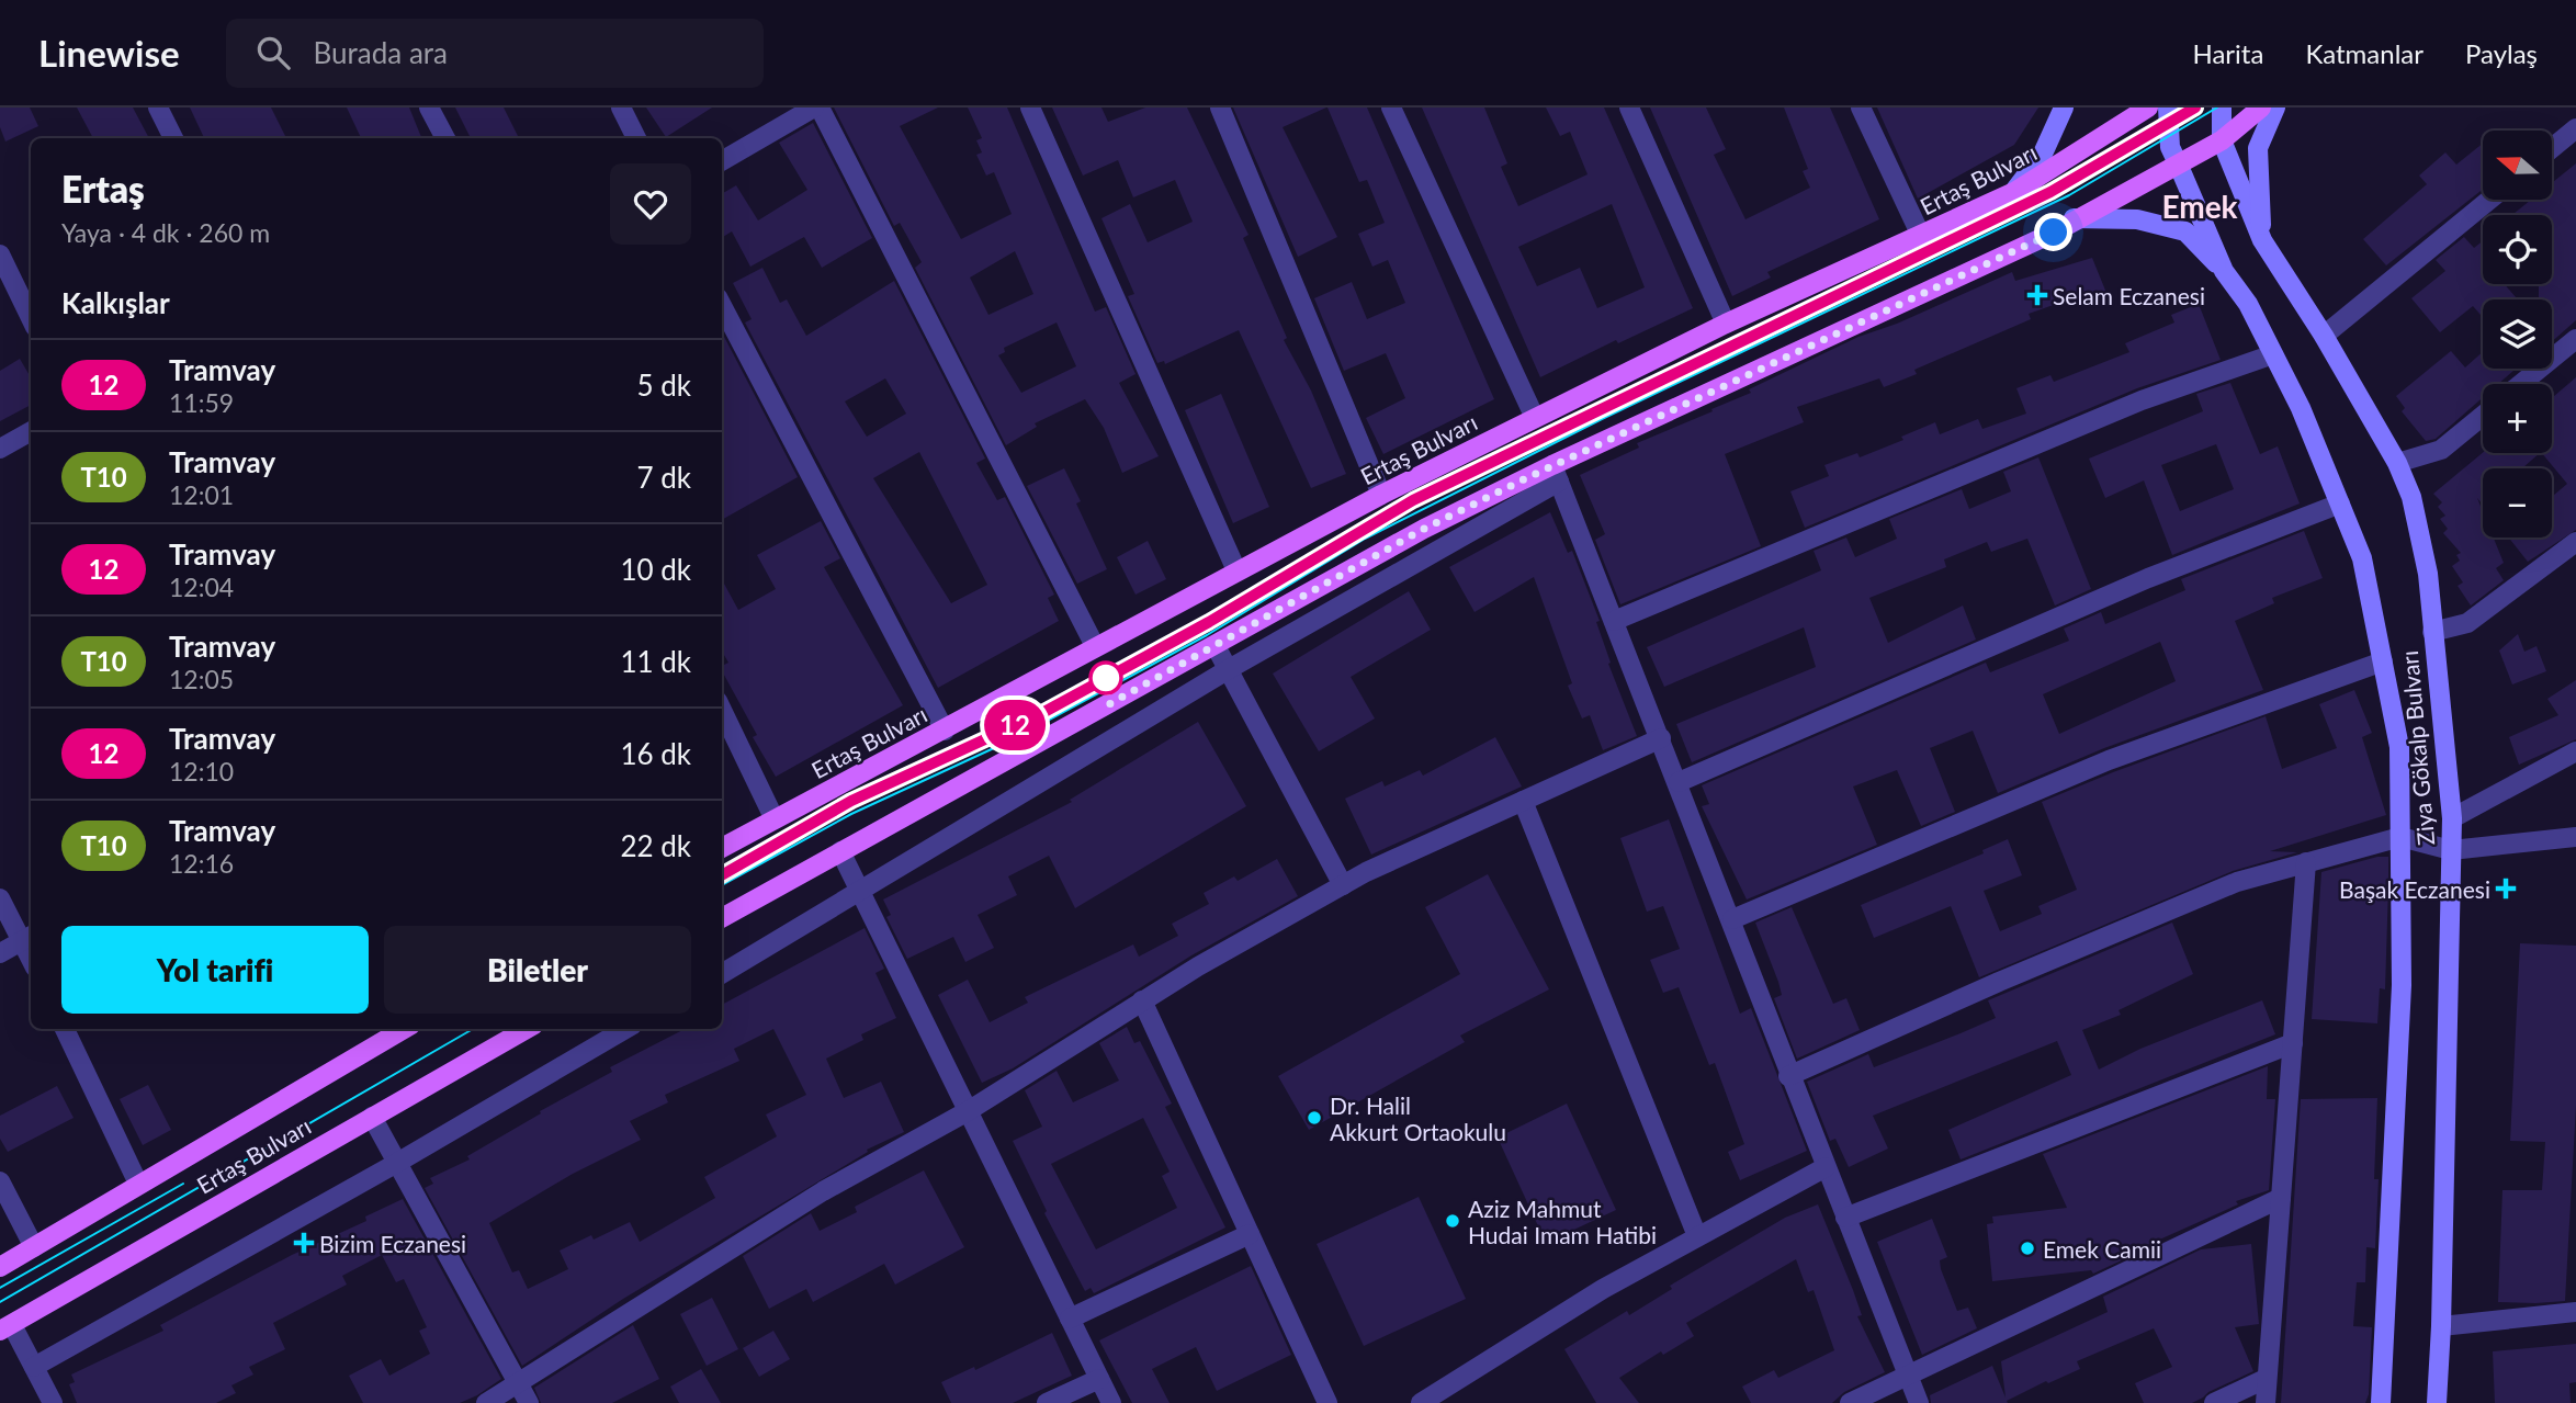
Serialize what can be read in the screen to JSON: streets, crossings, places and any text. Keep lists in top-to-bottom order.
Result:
{
  "streets": {
    "main road": ["Ertaş Bulvarı", "Ziya Gökalp Bulvarı"]
  },
  "districts": ["Emek"],
  "places": {
    "health": ["Selam Eczanesi", "Başak Eczanesi", "Bizim Eczanesi"],
    "other": ["Dr. Halil Akkurt Ortaokulu", "Aziz Mahmut Hudai Imam Hatibi", "Emek Camii"]
  },
  "lines": ["tram line 12"],
  "north": "left",
  "page": {
    "header": "Linewise",
    "search": "Burada ara",
    "nav": ["Harita", "Katmanlar", "Paylaş"],
    "on_map": "12",
    "map_buttons": ["+", "−"],
    "heading": [
      ["Ertaş", "Yaya · 4 dk · 260 m"],
      "Kalkışlar"
    ],
    "list": [
      {
        "mark": "12",
        "name": "Tramvay",
        "note": "11:59",
        "value": "5 dk"
      },
      {
        "mark": "T10",
        "name": "Tramvay",
        "note": "12:01",
        "value": "7 dk"
      },
      {
        "mark": "12",
        "name": "Tramvay",
        "note": "12:04",
        "value": "10 dk"
      },
      {
        "mark": "T10",
        "name": "Tramvay",
        "note": "12:05",
        "value": "11 dk"
      },
      {
        "mark": "12",
        "name": "Tramvay",
        "note": "12:10",
        "value": "16 dk"
      },
      {
        "mark": "T10",
        "name": "Tramvay",
        "note": "12:16",
        "value": "22 dk"
      }
    ],
    "buttons": ["Yol tarifi", "Biletler"]
  }
}
